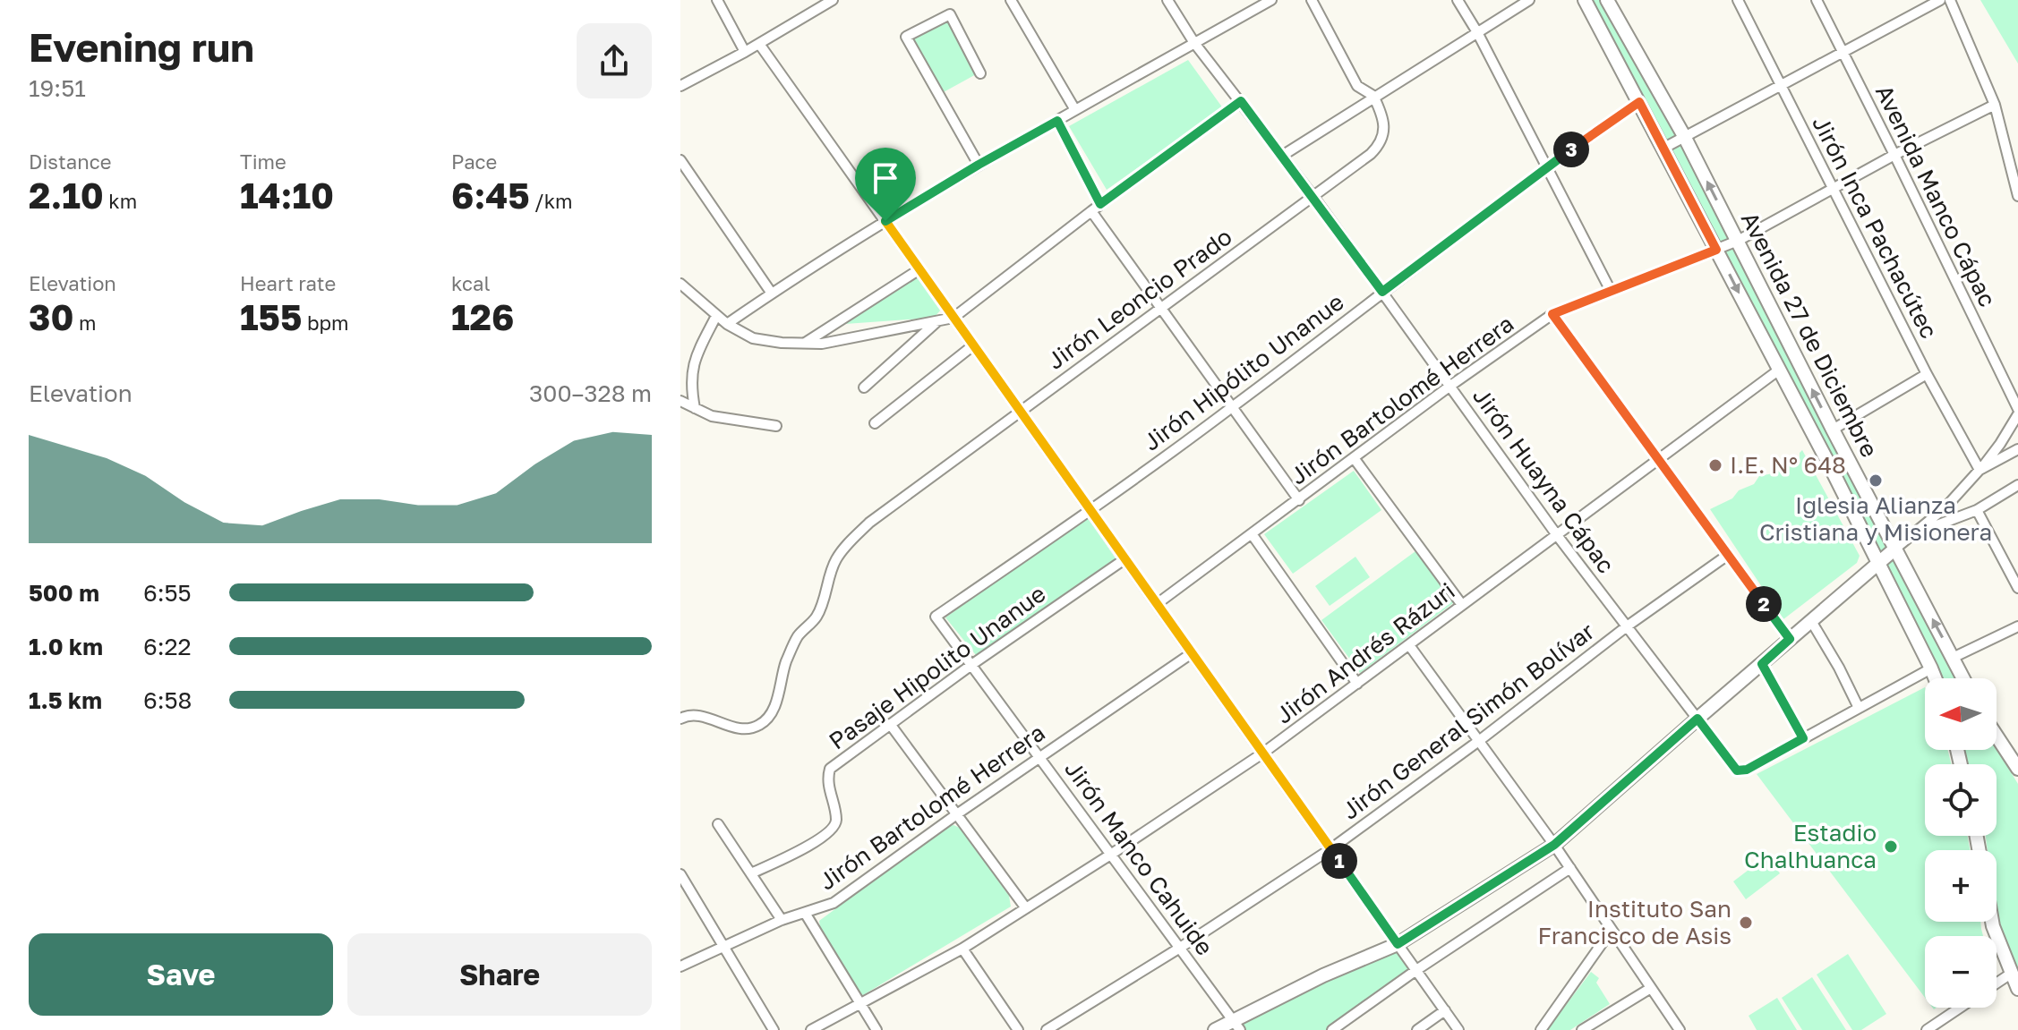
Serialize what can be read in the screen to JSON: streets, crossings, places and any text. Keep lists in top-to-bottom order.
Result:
{
  "streets": {
    "street": [
      "Avenida Manco Cápac",
      "Jirón Inca Pachacútec",
      "Jirón Leoncio Prado",
      "Avenida 27 de Diciembre",
      "Jirón Hipólito Unanue",
      "Jirón Bartolomé Herrera",
      "Jirón Huayna Cápac",
      "Jirón Andrés Rázuri",
      "Pasaje Hipolito Unanue",
      "Jirón General Simón Bolívar",
      "Jirón Manco Cahuide"
    ]
  },
  "crossings": [
    ["Avenida Manco Cápac", "Jirón Bartolomé Herrera"],
    ["Jirón Inca Pachacútec", "Jirón Bartolomé Herrera"],
    ["Jirón Leoncio Prado", "Jirón Huayna Cápac"],
    ["Avenida 27 de Diciembre", "Jirón Hipólito Unanue"],
    ["Avenida 27 de Diciembre", "Jirón Bartolomé Herrera"],
    ["Avenida 27 de Diciembre", "Jirón Andrés Rázuri"],
    ["Jirón Hipólito Unanue", "Jirón Huayna Cápac"],
    ["Jirón Hipólito Unanue", "Jirón Manco Cahuide"],
    ["Jirón Bartolomé Herrera", "Jirón Huayna Cápac"],
    ["Jirón Bartolomé Herrera", "Jirón Manco Cahuide"],
    ["Jirón Huayna Cápac", "Jirón Andrés Rázuri"],
    ["Jirón Huayna Cápac", "Jirón General Simón Bolívar"],
    ["Jirón Andrés Rázuri", "Jirón Manco Cahuide"],
    ["Pasaje Hipolito Unanue", "Jirón Manco Cahuide"],
    ["Jirón General Simón Bolívar", "Jirón Manco Cahuide"]
  ],
  "places": [
    "I.E. N° 648",
    "Iglesia Alianza Cristiana y Misionera",
    "Estadio Chalhuanca",
    "Instituto San Francisco de Asis"
  ],
  "north": "left",
  "page": {
    "heading": ["Evening run", "19:51"],
    "stats": [
      ["Distance", "2.10 km"],
      ["Time", "14:10"],
      ["Pace", "6:45 /km"],
      ["Elevation", "30 m"],
      ["Heart rate", "155 bpm"],
      ["kcal", "126"]
    ],
    "pins": ["3", "2", "1"],
    "chart": ["Elevation", "300–328 m"],
    "list": [
      {
        "name": "500 m",
        "note": "6:55"
      },
      {
        "name": "1.0 km",
        "note": "6:22"
      },
      {
        "name": "1.5 km",
        "note": "6:58"
      }
    ],
    "map_buttons": ["+", "−"],
    "buttons": ["Save", "Share"]
  }
}
